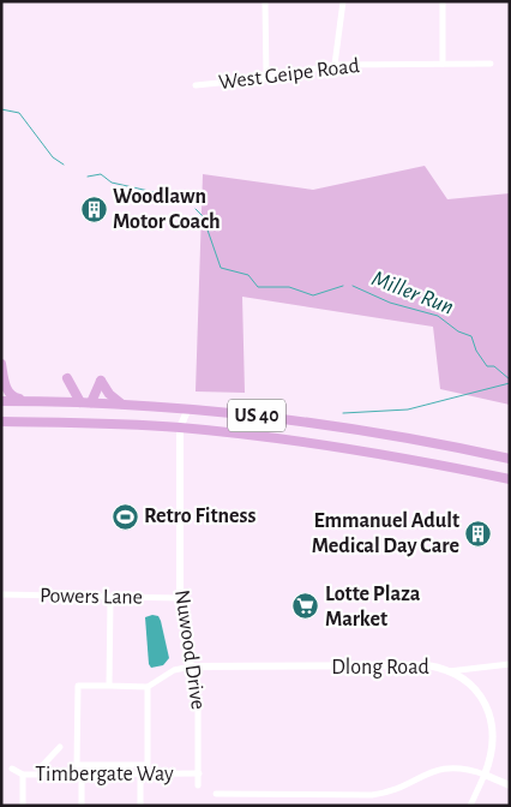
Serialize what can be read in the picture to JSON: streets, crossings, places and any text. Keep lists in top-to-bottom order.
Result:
{
  "streets": {
    "main road": ["US 40"],
    "street": [
      "West Geipe Road",
      "Powers Lane",
      "Nuwood Drive",
      "Dlong Road",
      "Timbergate Way"
    ]
  },
  "crossings": [
    ["US 40", "Nuwood Drive"],
    ["Powers Lane", "Nuwood Drive"],
    ["Nuwood Drive", "Dlong Road"],
    ["Nuwood Drive", "Timbergate Way"]
  ],
  "water": ["Miller Run"],
  "places": {
    "building": ["Woodlawn Motor Coach", "Emmanuel Adult Medical Day Care"],
    "sports": ["Retro Fitness"],
    "supermarket": ["Lotte Plaza Market"]
  }
}
